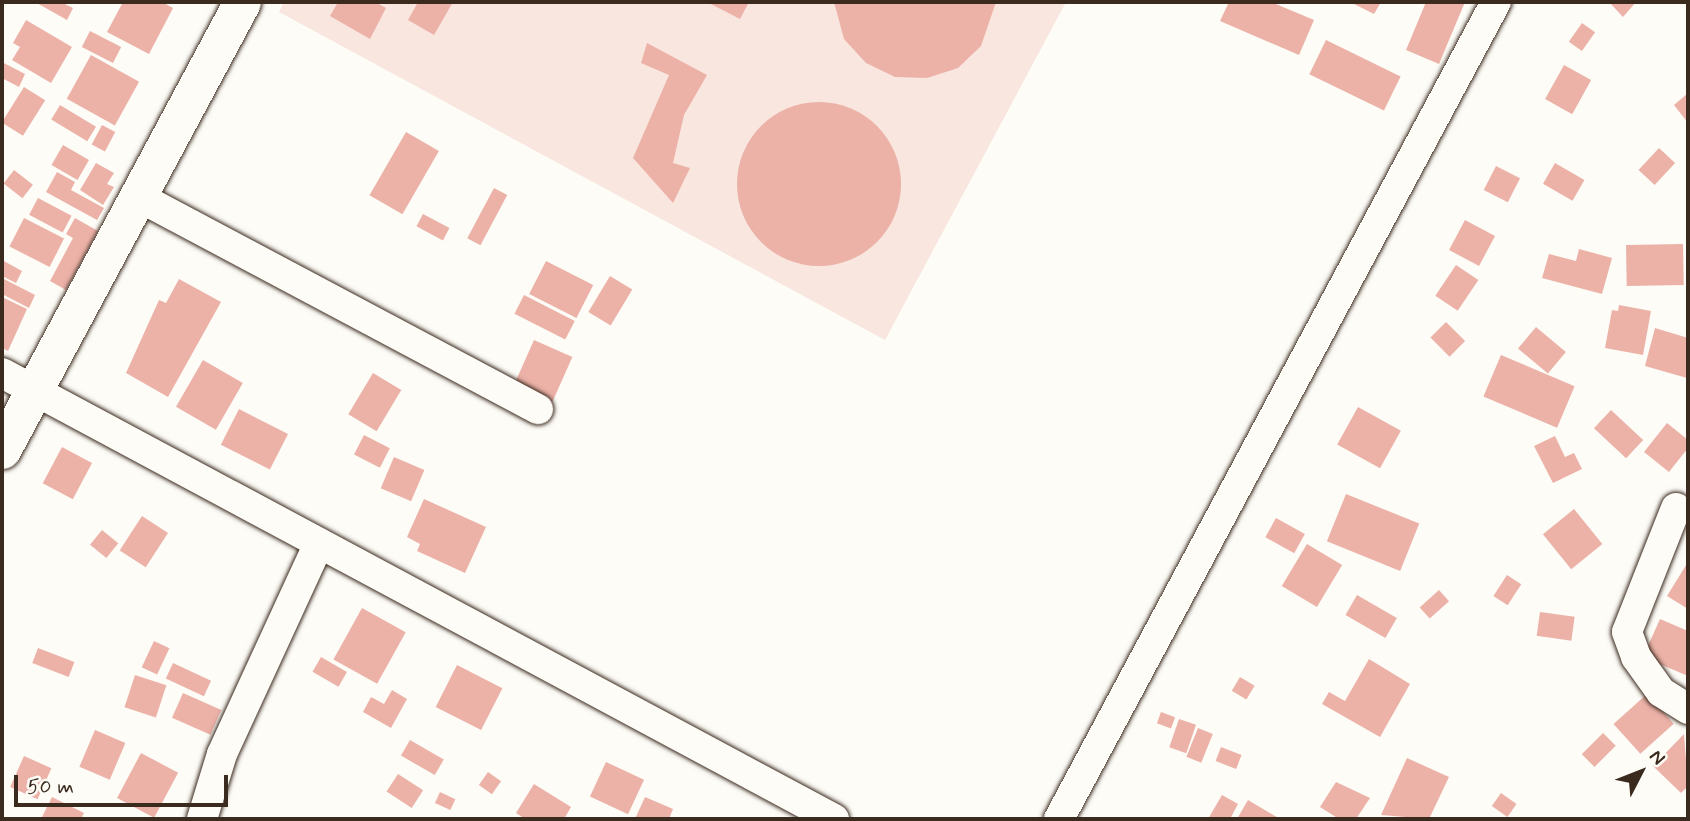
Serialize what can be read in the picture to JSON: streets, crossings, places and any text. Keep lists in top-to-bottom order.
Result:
{
  "scale_bar": "50 m",
  "north": "top right"
}
